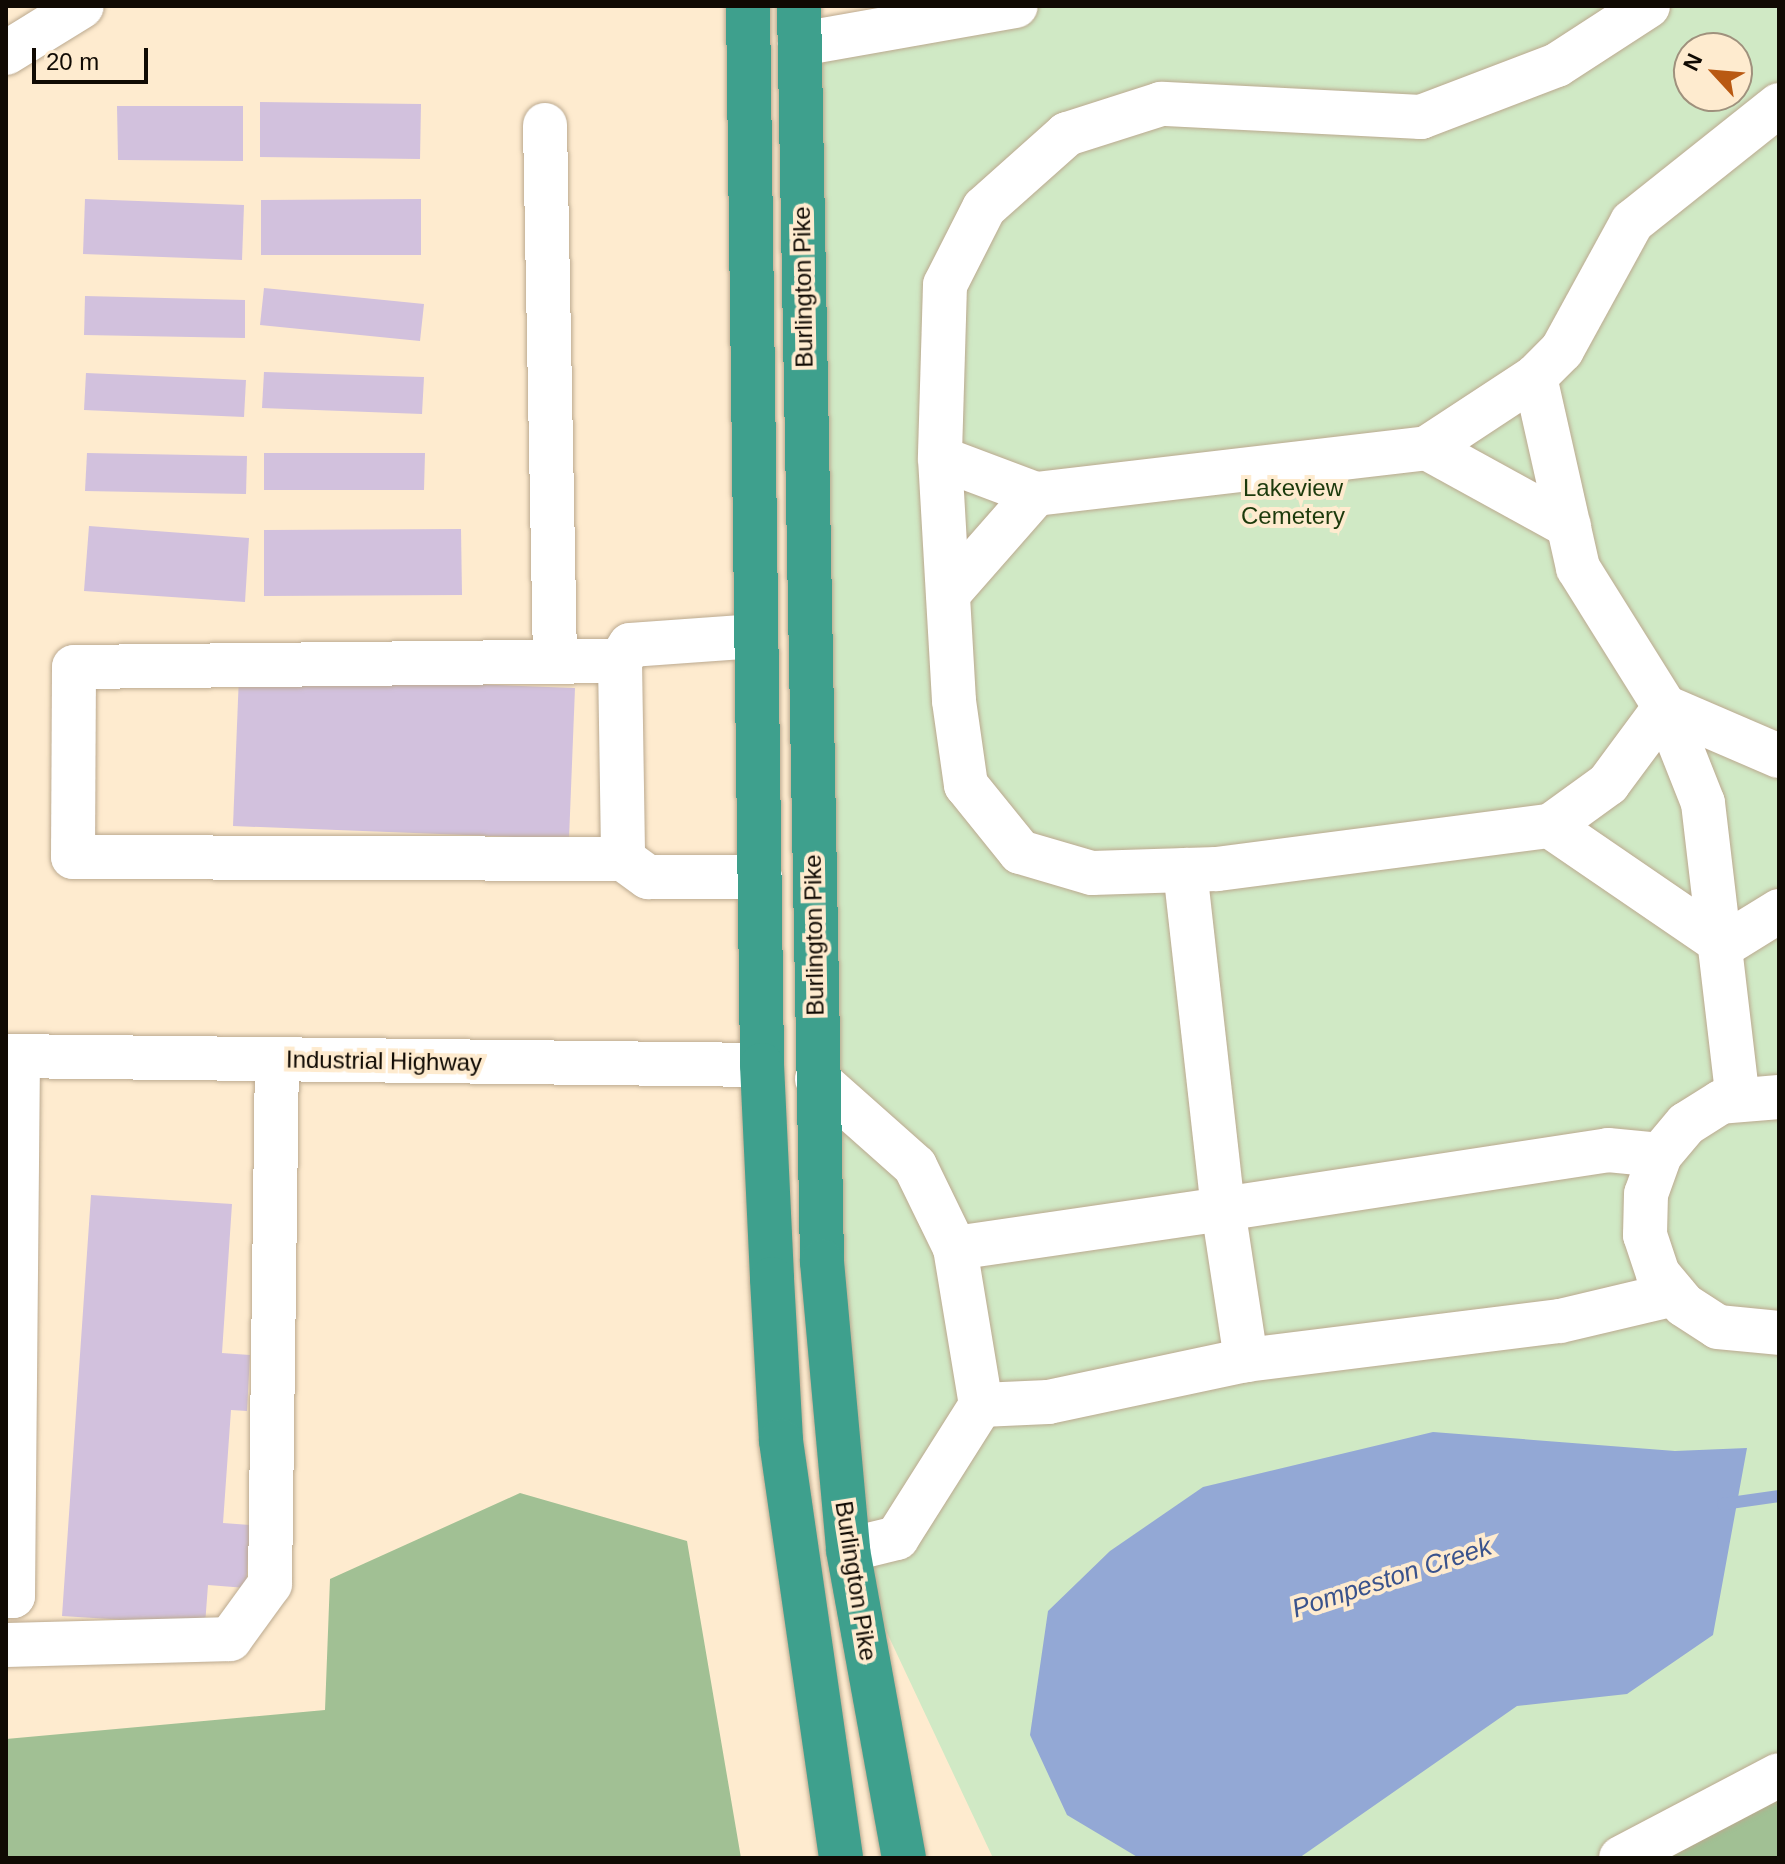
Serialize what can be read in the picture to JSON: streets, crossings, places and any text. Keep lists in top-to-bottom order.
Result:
{
  "streets": {
    "highway": ["Burlington Pike"],
    "street": ["Industrial Highway"]
  },
  "water": ["Pompeston Creek"],
  "parks": ["Lakeview Cemetery"],
  "scale_bar": "20 m",
  "north": "top left"
}
